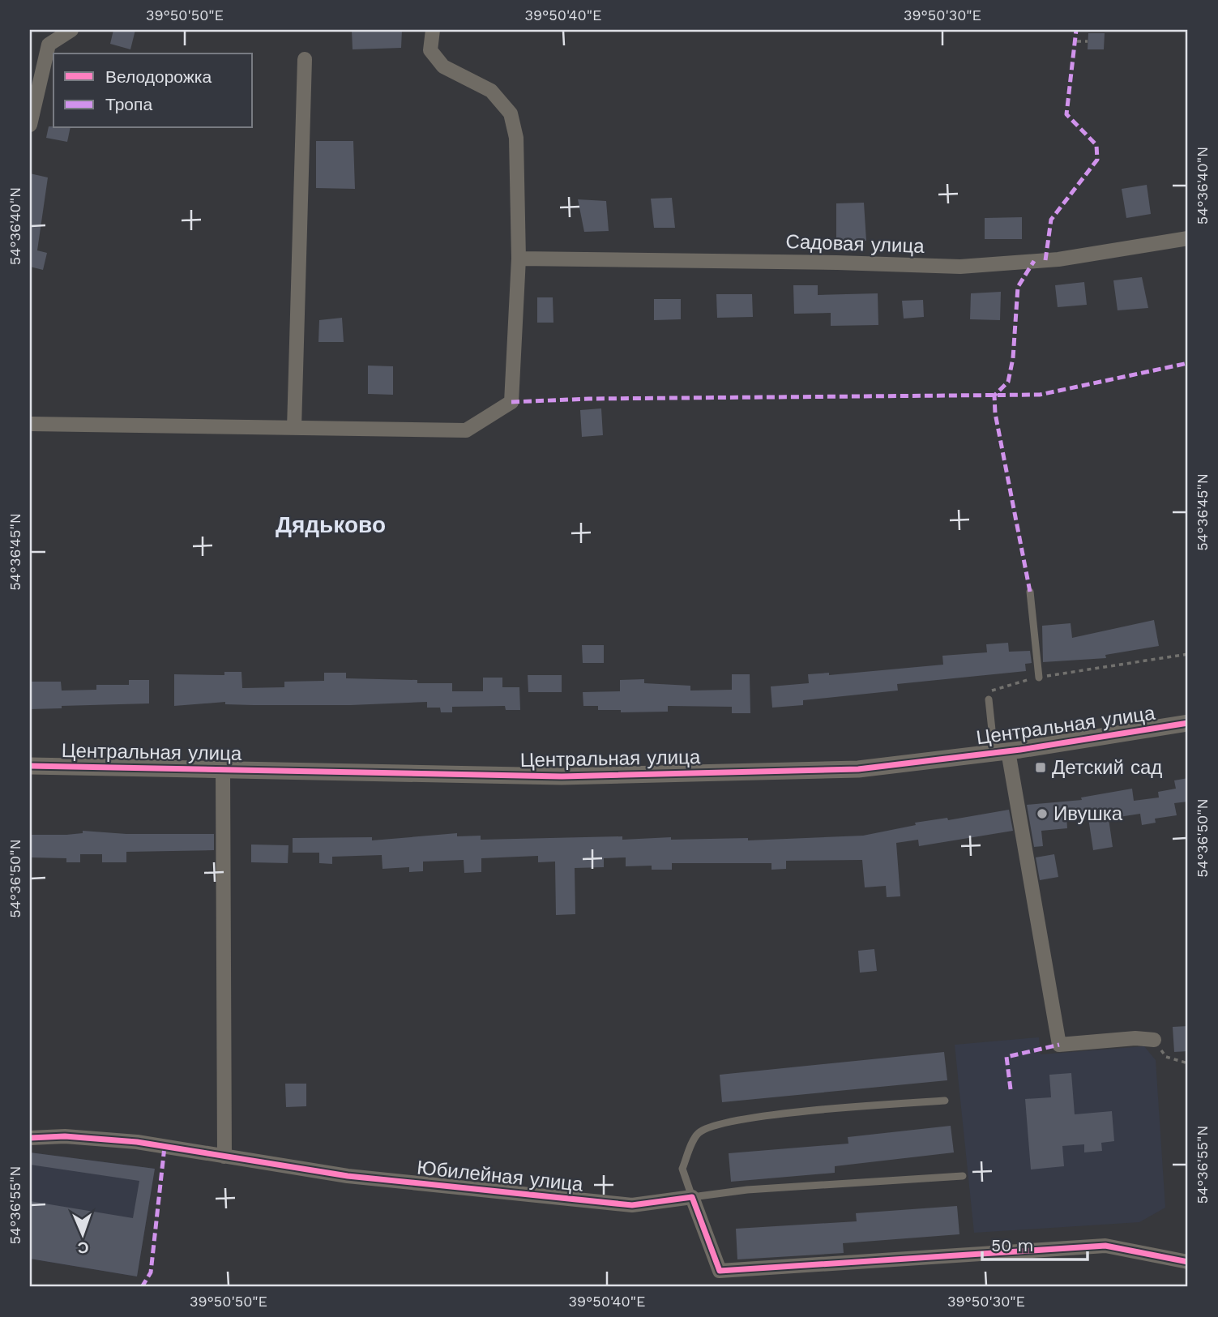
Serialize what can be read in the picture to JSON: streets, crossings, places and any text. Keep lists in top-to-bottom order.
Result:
{
  "streets": {
    "street": ["Садовая улица", "Центральная улица", "Юбилейная улица"]
  },
  "districts": ["Дядьково"],
  "places": {
    "transit": ["Детский сад"],
    "other": ["Ивушка"]
  },
  "legend": ["Велодорожка", "Тропа"],
  "scale_bar": "50 m",
  "north": "bottom",
  "coordinates": [
    "39°50'50\"E",
    "39°50'40\"E",
    "39°50'30\"E",
    "54°36'40\"N",
    "54°36'45\"N",
    "54°36'50\"N",
    "54°36'55\"N"
  ]
}
